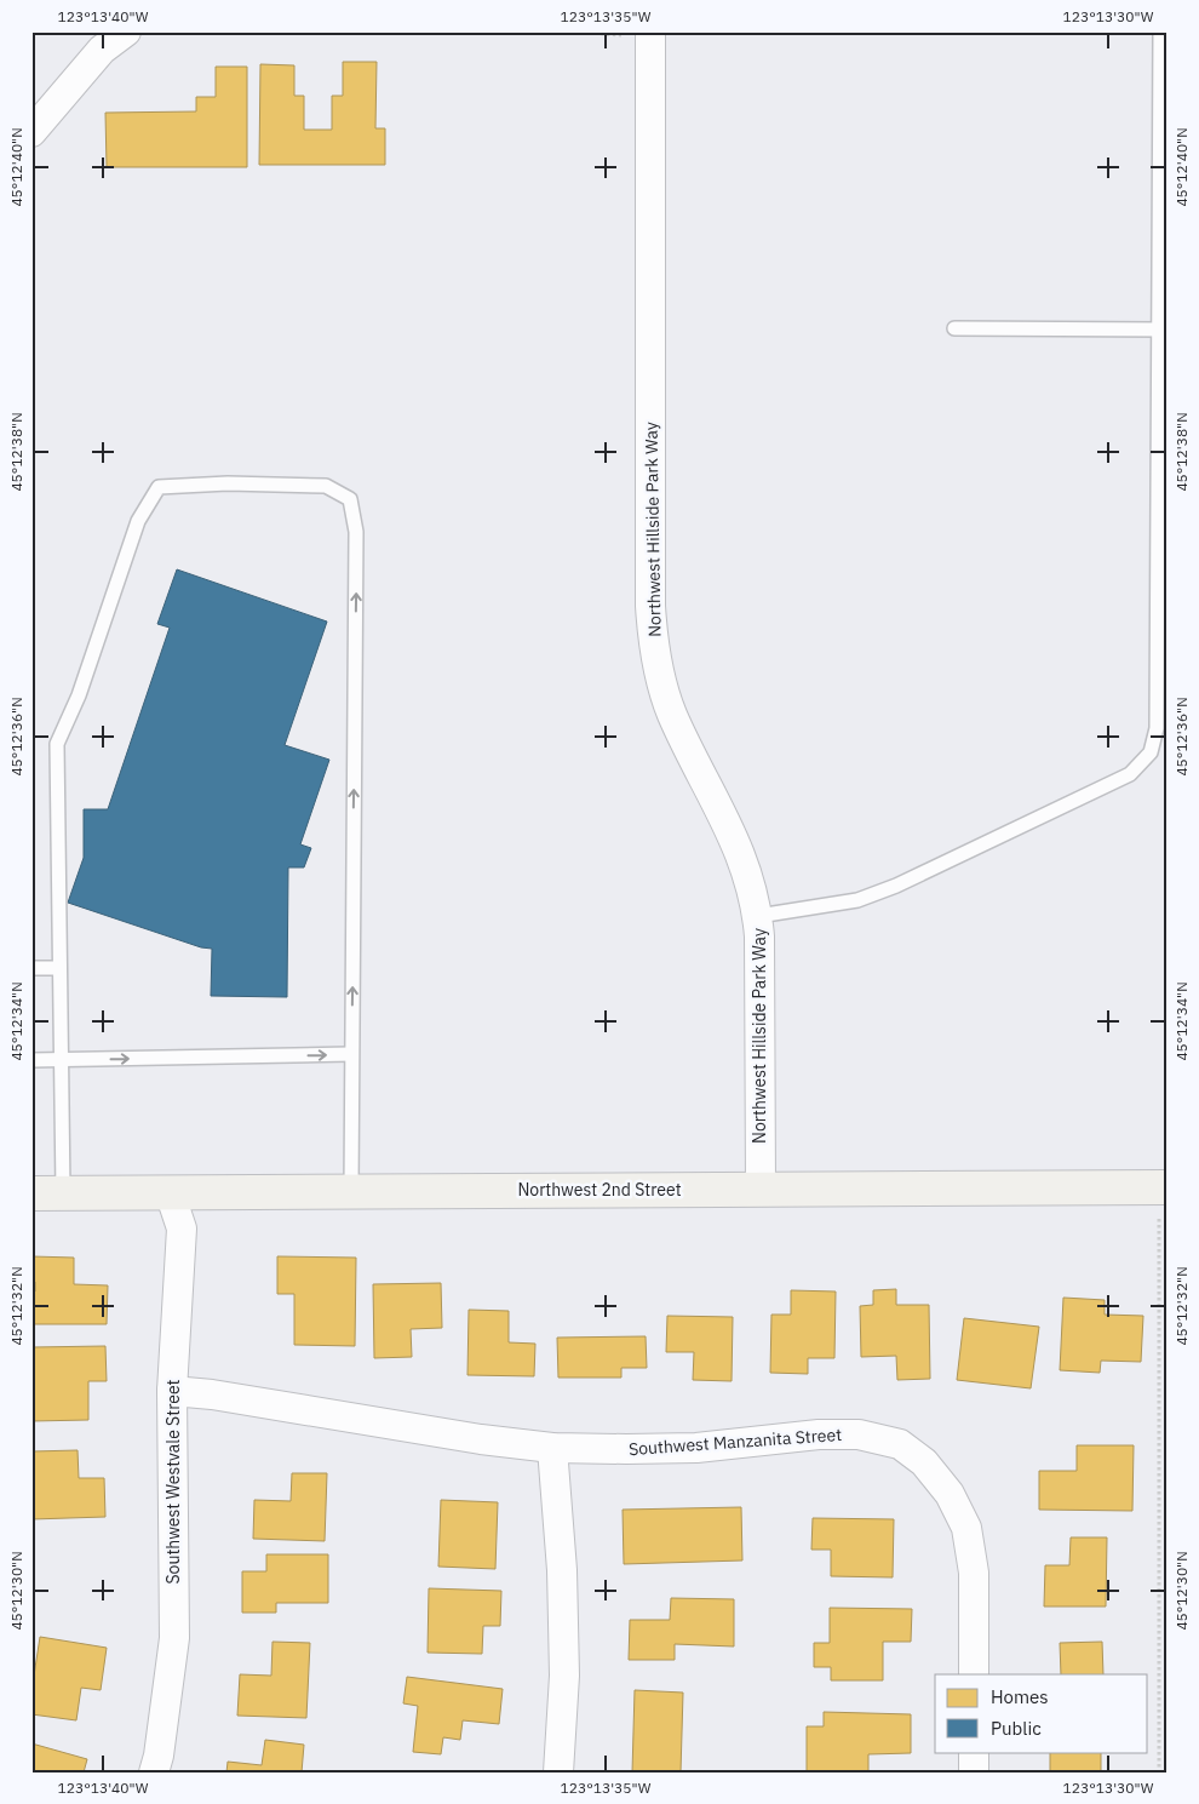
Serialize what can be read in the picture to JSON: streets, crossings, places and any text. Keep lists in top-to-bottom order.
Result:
{
  "streets": {
    "main road": ["Northwest 2nd Street"],
    "street": ["Northwest Hillside Park Way", "Southwest Manzanita Street", "Southwest Westvale Street"]
  },
  "crossings": [
    ["Northwest Hillside Park Way", "Northwest 2nd Street"],
    ["Northwest 2nd Street", "Southwest Westvale Street"],
    ["Southwest Manzanita Street", "Southwest Westvale Street"]
  ],
  "legend": ["Homes", "Public"],
  "coordinates": [
    "123°13'40\"W",
    "123°13'35\"W",
    "123°13'30\"W",
    "45°12'40\"N",
    "45°12'38\"N",
    "45°12'36\"N",
    "45°12'34\"N",
    "45°12'32\"N",
    "45°12'30\"N"
  ]
}
